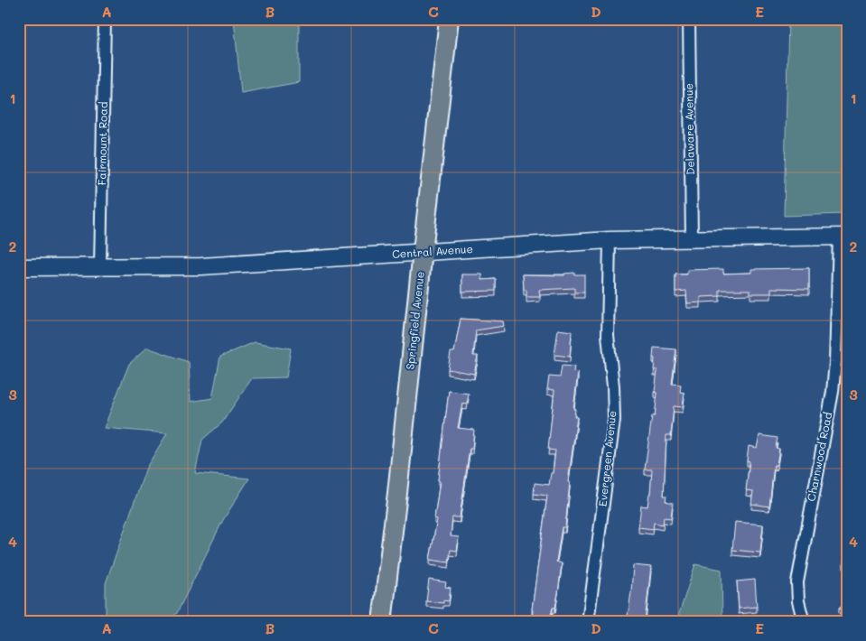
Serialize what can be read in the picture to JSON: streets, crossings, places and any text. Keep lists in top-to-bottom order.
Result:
{
  "streets": {
    "main road": ["Springfield Avenue"],
    "street": [
      "Delaware Avenue",
      "Fairmount Road",
      "Central Avenue",
      "Charnwood Road",
      "Evergreen Avenue"
    ]
  },
  "crossings": [
    ["Delaware Avenue", "Central Avenue"],
    ["Fairmount Road", "Central Avenue"],
    ["Central Avenue", "Springfield Avenue"],
    ["Central Avenue", "Charnwood Road"],
    ["Central Avenue", "Evergreen Avenue"]
  ],
  "grid": {
    "columns": [
      "A",
      "B",
      "C",
      "D",
      "E"
    ],
    "rows": [
      "1",
      "2",
      "3",
      "4"
    ]
  }
}
